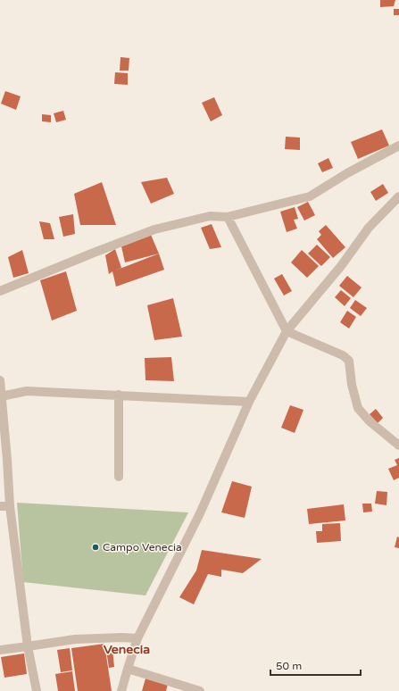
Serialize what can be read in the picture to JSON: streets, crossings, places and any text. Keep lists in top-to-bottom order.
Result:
{
  "districts": ["Venecia"],
  "places": ["Campo Venecia"],
  "scale_bar": "50 m"
}
